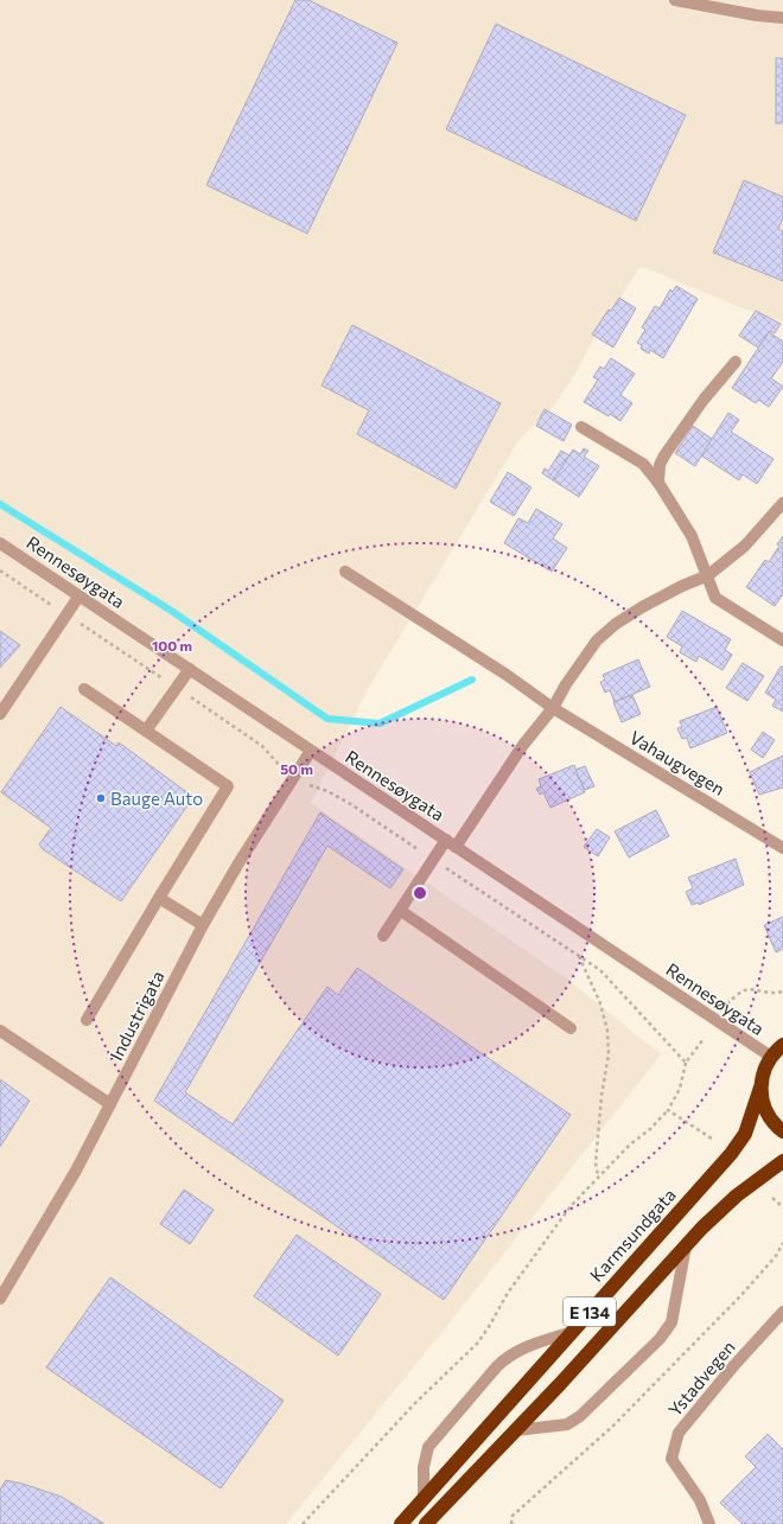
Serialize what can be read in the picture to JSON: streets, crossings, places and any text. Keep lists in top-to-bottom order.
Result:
{
  "streets": {
    "highway": ["Karmsundgata", "E 134"],
    "street": [
      "Rennesøygata",
      "Vahaugvegen",
      "Industrigata",
      "Ystadvegen"
    ]
  },
  "crossings": [
    ["Rennesøygata", "Industrigata"],
    ["Rennesøygata", "E 134"],
    ["Karmsundgata", "E 134"]
  ],
  "places": ["Bauge Auto"],
  "rings": ["100 m", "50 m"]
}
